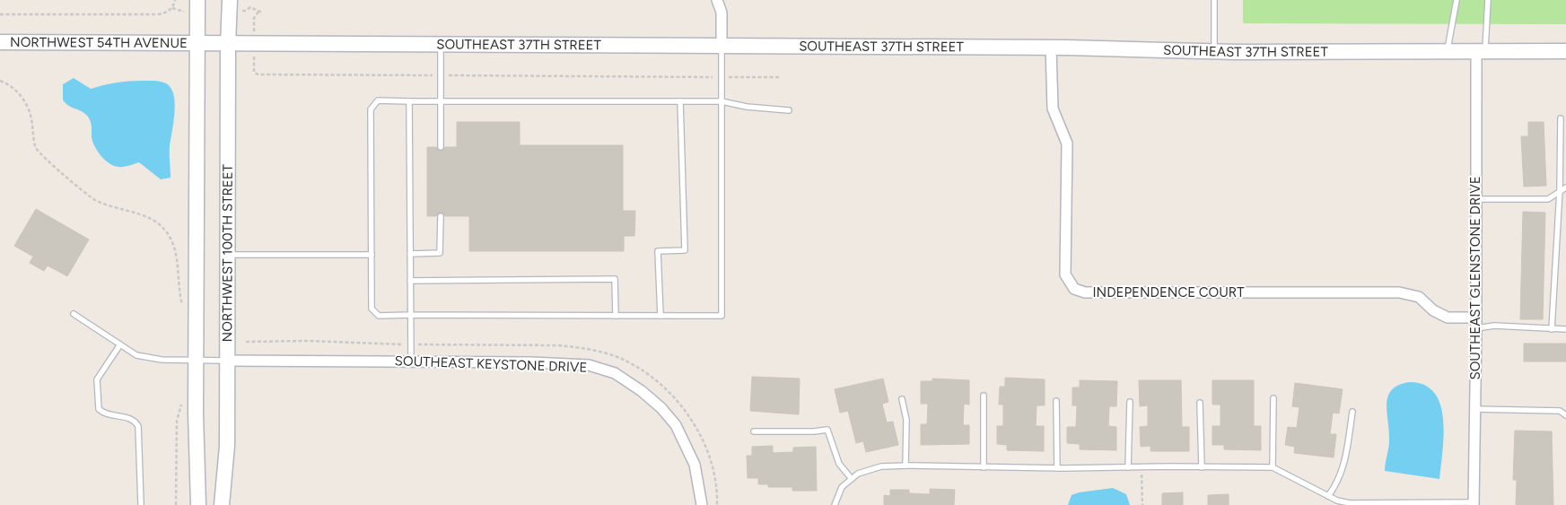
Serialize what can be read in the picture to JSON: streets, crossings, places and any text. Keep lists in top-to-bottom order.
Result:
{
  "streets": {
    "street": [
      "NORTHWEST 54TH AVENUE",
      "SOUTHEAST 37TH STREET",
      "NORTHWEST 100TH STREET",
      "SOUTHEAST GLENSTONE DRIVE",
      "INDEPENDENCE COURT",
      "SOUTHEAST KEYSTONE DRIVE"
    ]
  },
  "crossings": [
    ["NORTHWEST 54TH AVENUE", "SOUTHEAST 37TH STREET"],
    ["SOUTHEAST 37TH STREET", "NORTHWEST 100TH STREET"],
    ["SOUTHEAST 37TH STREET", "SOUTHEAST GLENSTONE DRIVE"],
    ["SOUTHEAST 37TH STREET", "INDEPENDENCE COURT"],
    ["NORTHWEST 100TH STREET", "SOUTHEAST KEYSTONE DRIVE"],
    ["SOUTHEAST GLENSTONE DRIVE", "INDEPENDENCE COURT"]
  ]
}
